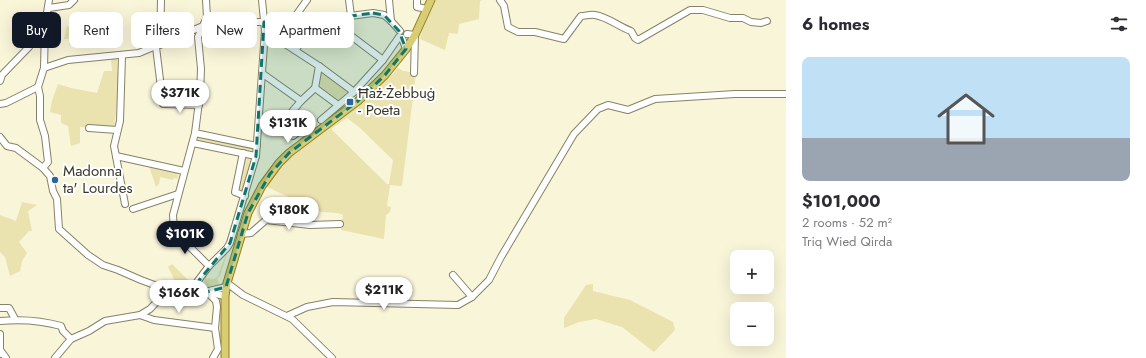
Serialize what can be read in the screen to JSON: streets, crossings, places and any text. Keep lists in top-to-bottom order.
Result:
{
  "places": {
    "transit": ["Ħaż-Żebbuġ - Poeta"],
    "other": ["Madonna ta' Lourdes"]
  },
  "page": {
    "heading": "6 homes",
    "chip": [
      "Buy",
      "Rent",
      "Filters",
      "New",
      "Apartment"
    ],
    "list": [
      {
        "name": "$101,000",
        "note": "2 rooms · 52 m² · Triq Wied Qirda"
      }
    ],
    "price": [
      "$371K",
      "$131K",
      "$180K",
      "$101K",
      "$211K",
      "$166K"
    ],
    "map_buttons": ["+", "−"]
  }
}
